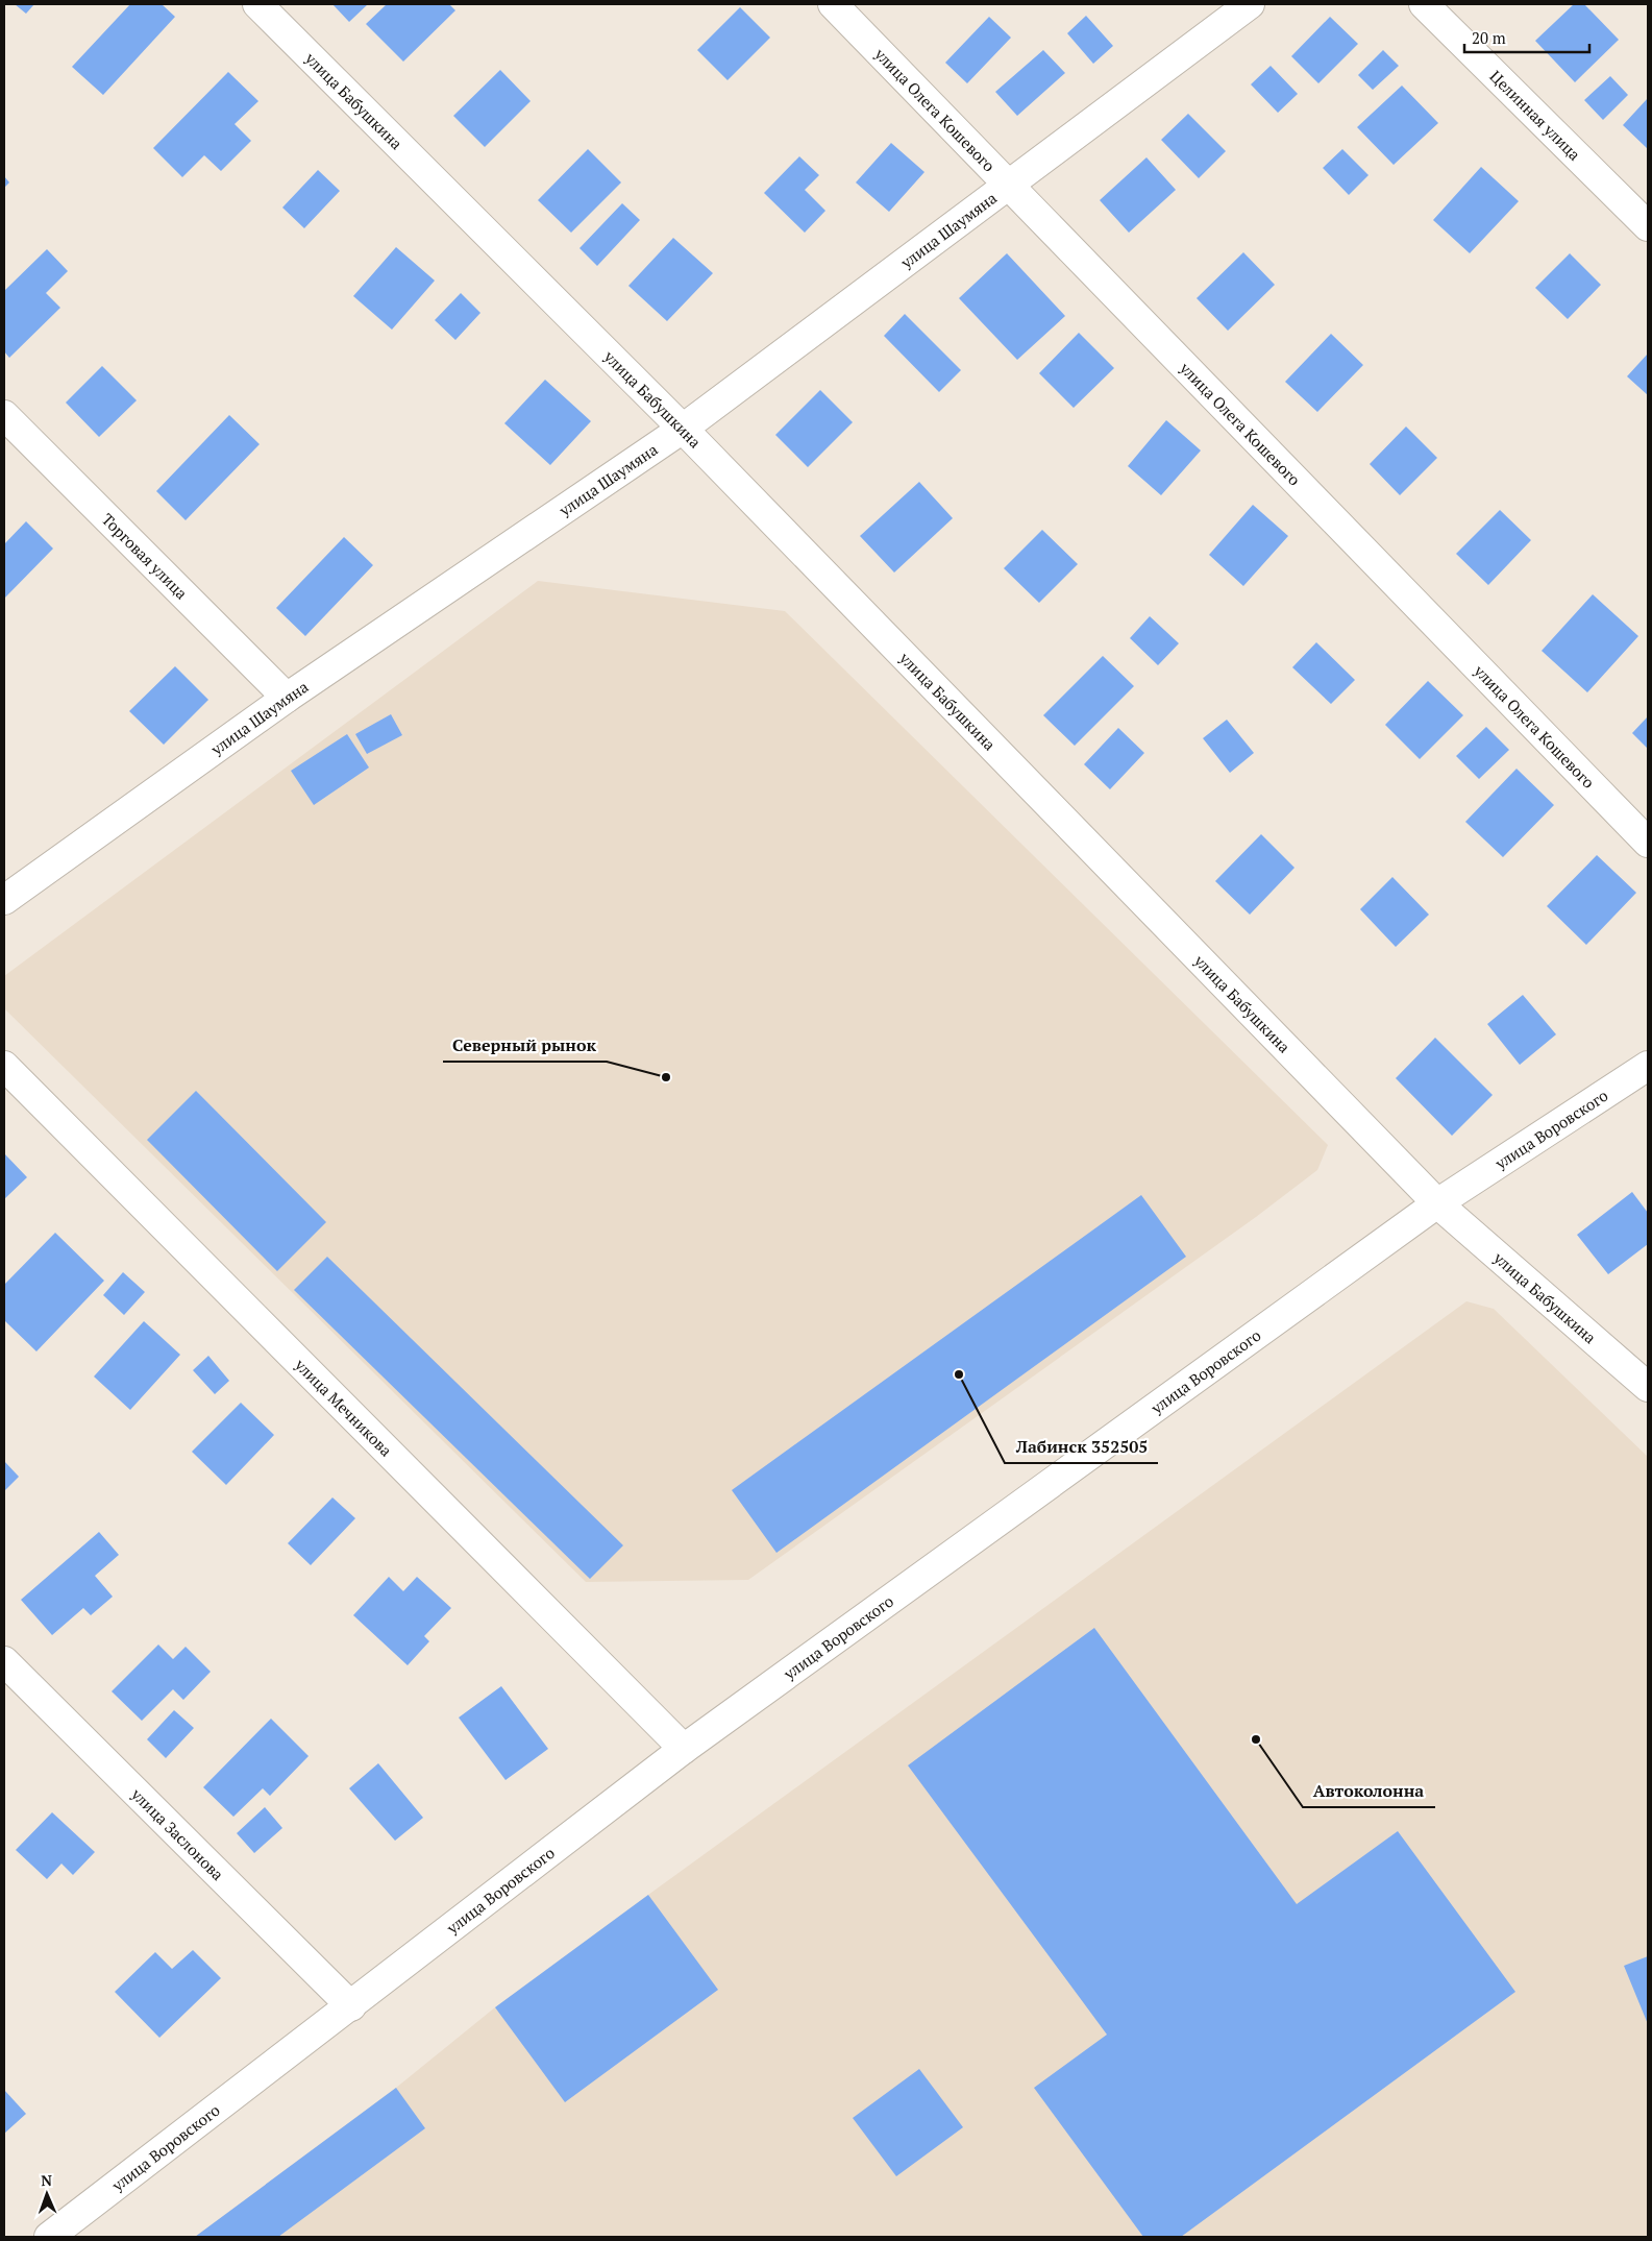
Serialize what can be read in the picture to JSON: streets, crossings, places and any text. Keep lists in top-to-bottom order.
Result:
{
  "streets": {
    "street": [
      "улица Бабушкина",
      "улица Олега Кошевого",
      "Целинная улица",
      "улица Шаумяна",
      "Торговая улица",
      "улица Воровского",
      "улица Мечникова",
      "улица Заслонова"
    ]
  },
  "crossings": [
    ["улица Бабушкина", "улица Шаумяна"],
    ["улица Бабушкина", "улица Воровского"],
    ["улица Олега Кошевого", "улица Шаумяна"],
    ["улица Шаумяна", "Торговая улица"],
    ["улица Воровского", "улица Мечникова"],
    ["улица Воровского", "улица Заслонова"]
  ],
  "places": ["Северный рынок", "Лабинск 352505", "Автоколонна"],
  "scale_bar": "20 m",
  "north": "top"
}
